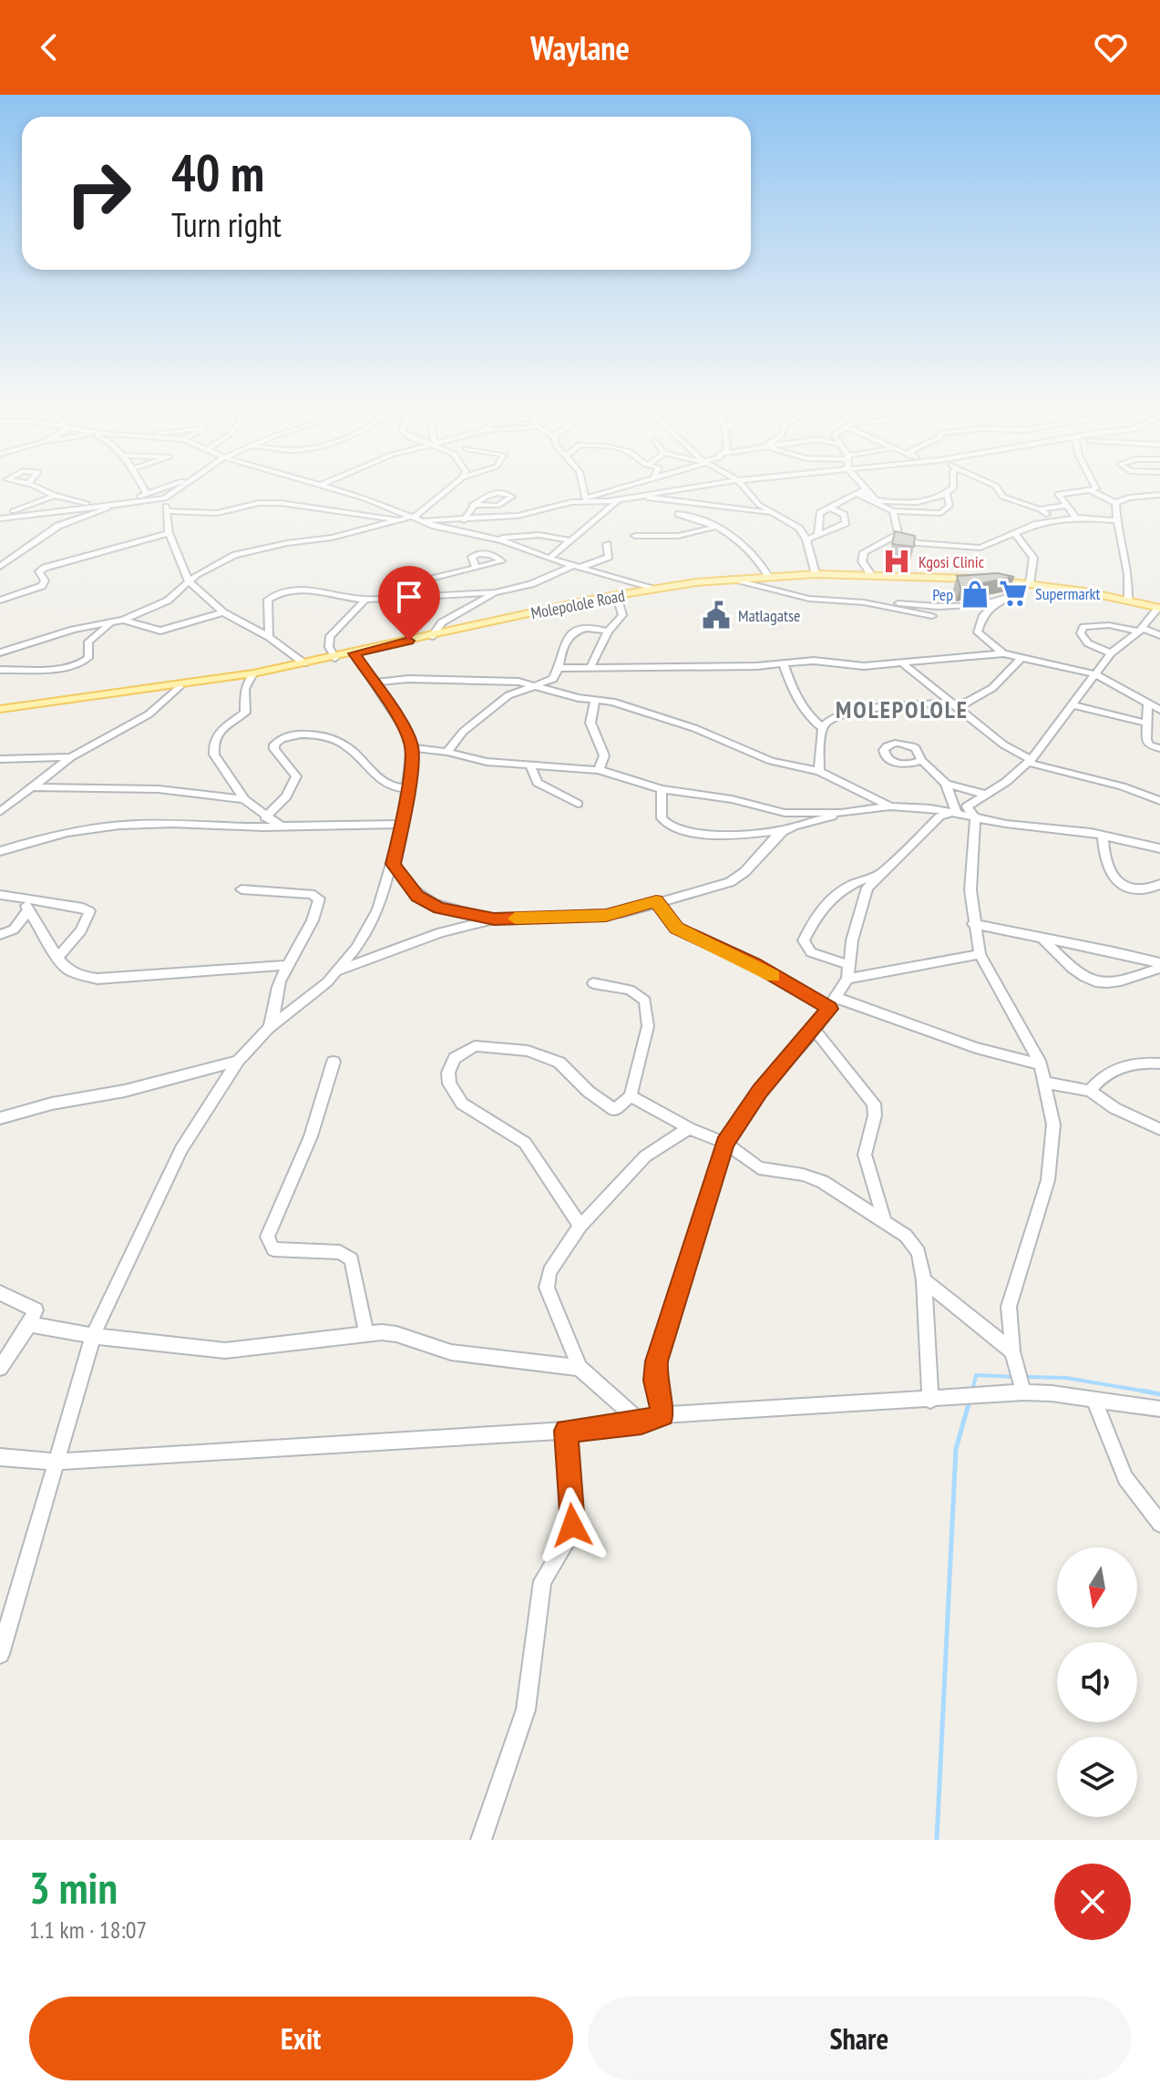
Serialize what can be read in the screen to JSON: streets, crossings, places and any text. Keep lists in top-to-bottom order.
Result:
{
  "streets": {
    "main road": ["Molepolole Road"]
  },
  "districts": ["MOLEPOLOLE"],
  "places": {
    "hospital": ["Kgosi Clinic"],
    "supermarket": ["Supermarkt"],
    "shop": ["Pep"],
    "public building": ["Matlagatse"]
  },
  "north": "bottom",
  "page": {
    "header": "Waylane",
    "turn": ["40 m", "Turn right"],
    "heading": ["3 min", "1.1 km · 18:07"],
    "buttons": ["Exit", "Share"]
  }
}
